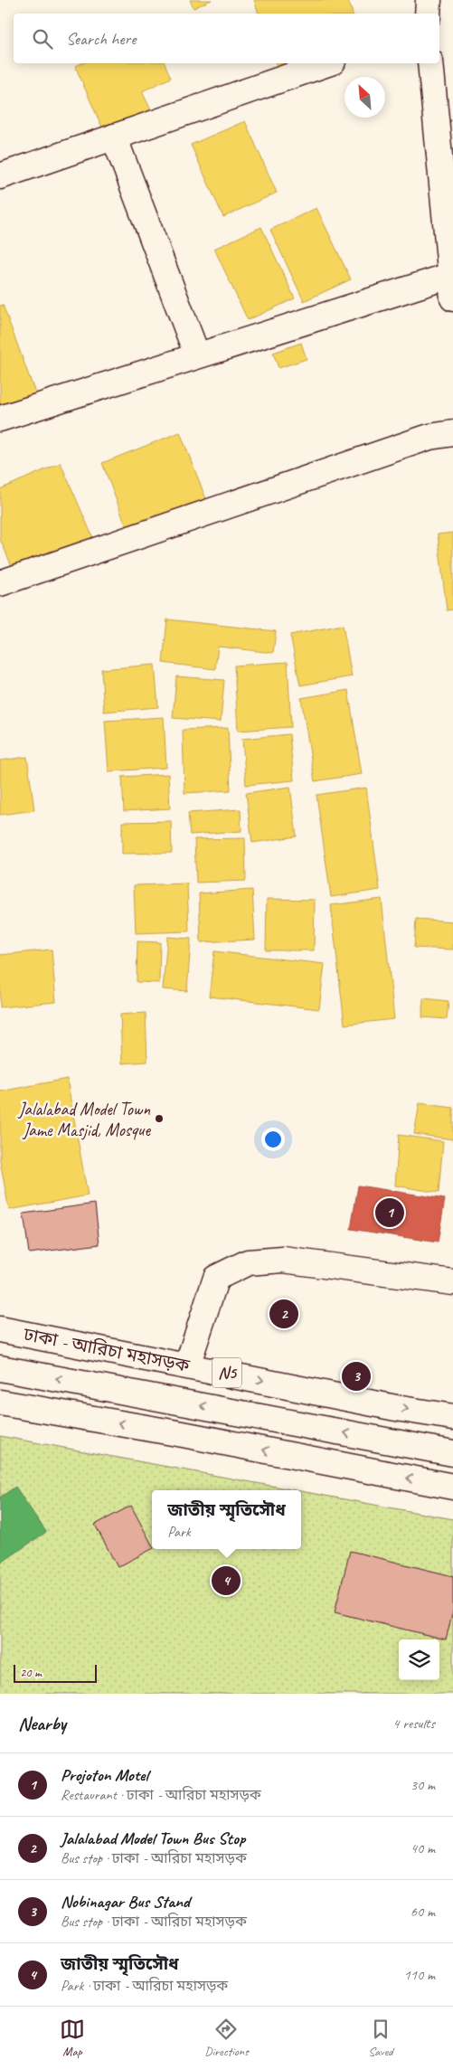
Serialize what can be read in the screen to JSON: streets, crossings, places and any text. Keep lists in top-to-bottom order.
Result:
{
  "streets": {
    "main road": ["ঢাকা - আরিচা মহাসড়ক", "N5"]
  },
  "places": ["Jalalabad Model Town Jame Masjid, Mosque"],
  "scale_bar": "20 m",
  "north": "top left",
  "page": {
    "search": "Search here",
    "pins": [
      "1",
      "2",
      "3",
      "4"
    ],
    "popup": ["জাতীয় স্মৃতিসৌধ", "Park"],
    "scale": "20 m",
    "heading": ["Nearby", "4 results"],
    "list": [
      {
        "mark": "1",
        "name": "Projoton Motel",
        "note": "Restaurant · ঢাকা - আরিচা মহাসড়ক",
        "value": "30 m"
      },
      {
        "mark": "2",
        "name": "Jalalabad Model Town Bus Stop",
        "note": "Bus stop · ঢাকা - আরিচা মহাসড়ক",
        "value": "40 m"
      },
      {
        "mark": "3",
        "name": "Nobinagar Bus Stand",
        "note": "Bus stop · ঢাকা - আরিচা মহাসড়ক",
        "value": "60 m"
      },
      {
        "mark": "4",
        "name": "জাতীয় স্মৃতিসৌধ",
        "note": "Park · ঢাকা - আরিচা মহাসড়ক",
        "value": "110 m"
      }
    ],
    "nav": ["Map", "Directions", "Saved"]
  }
}
